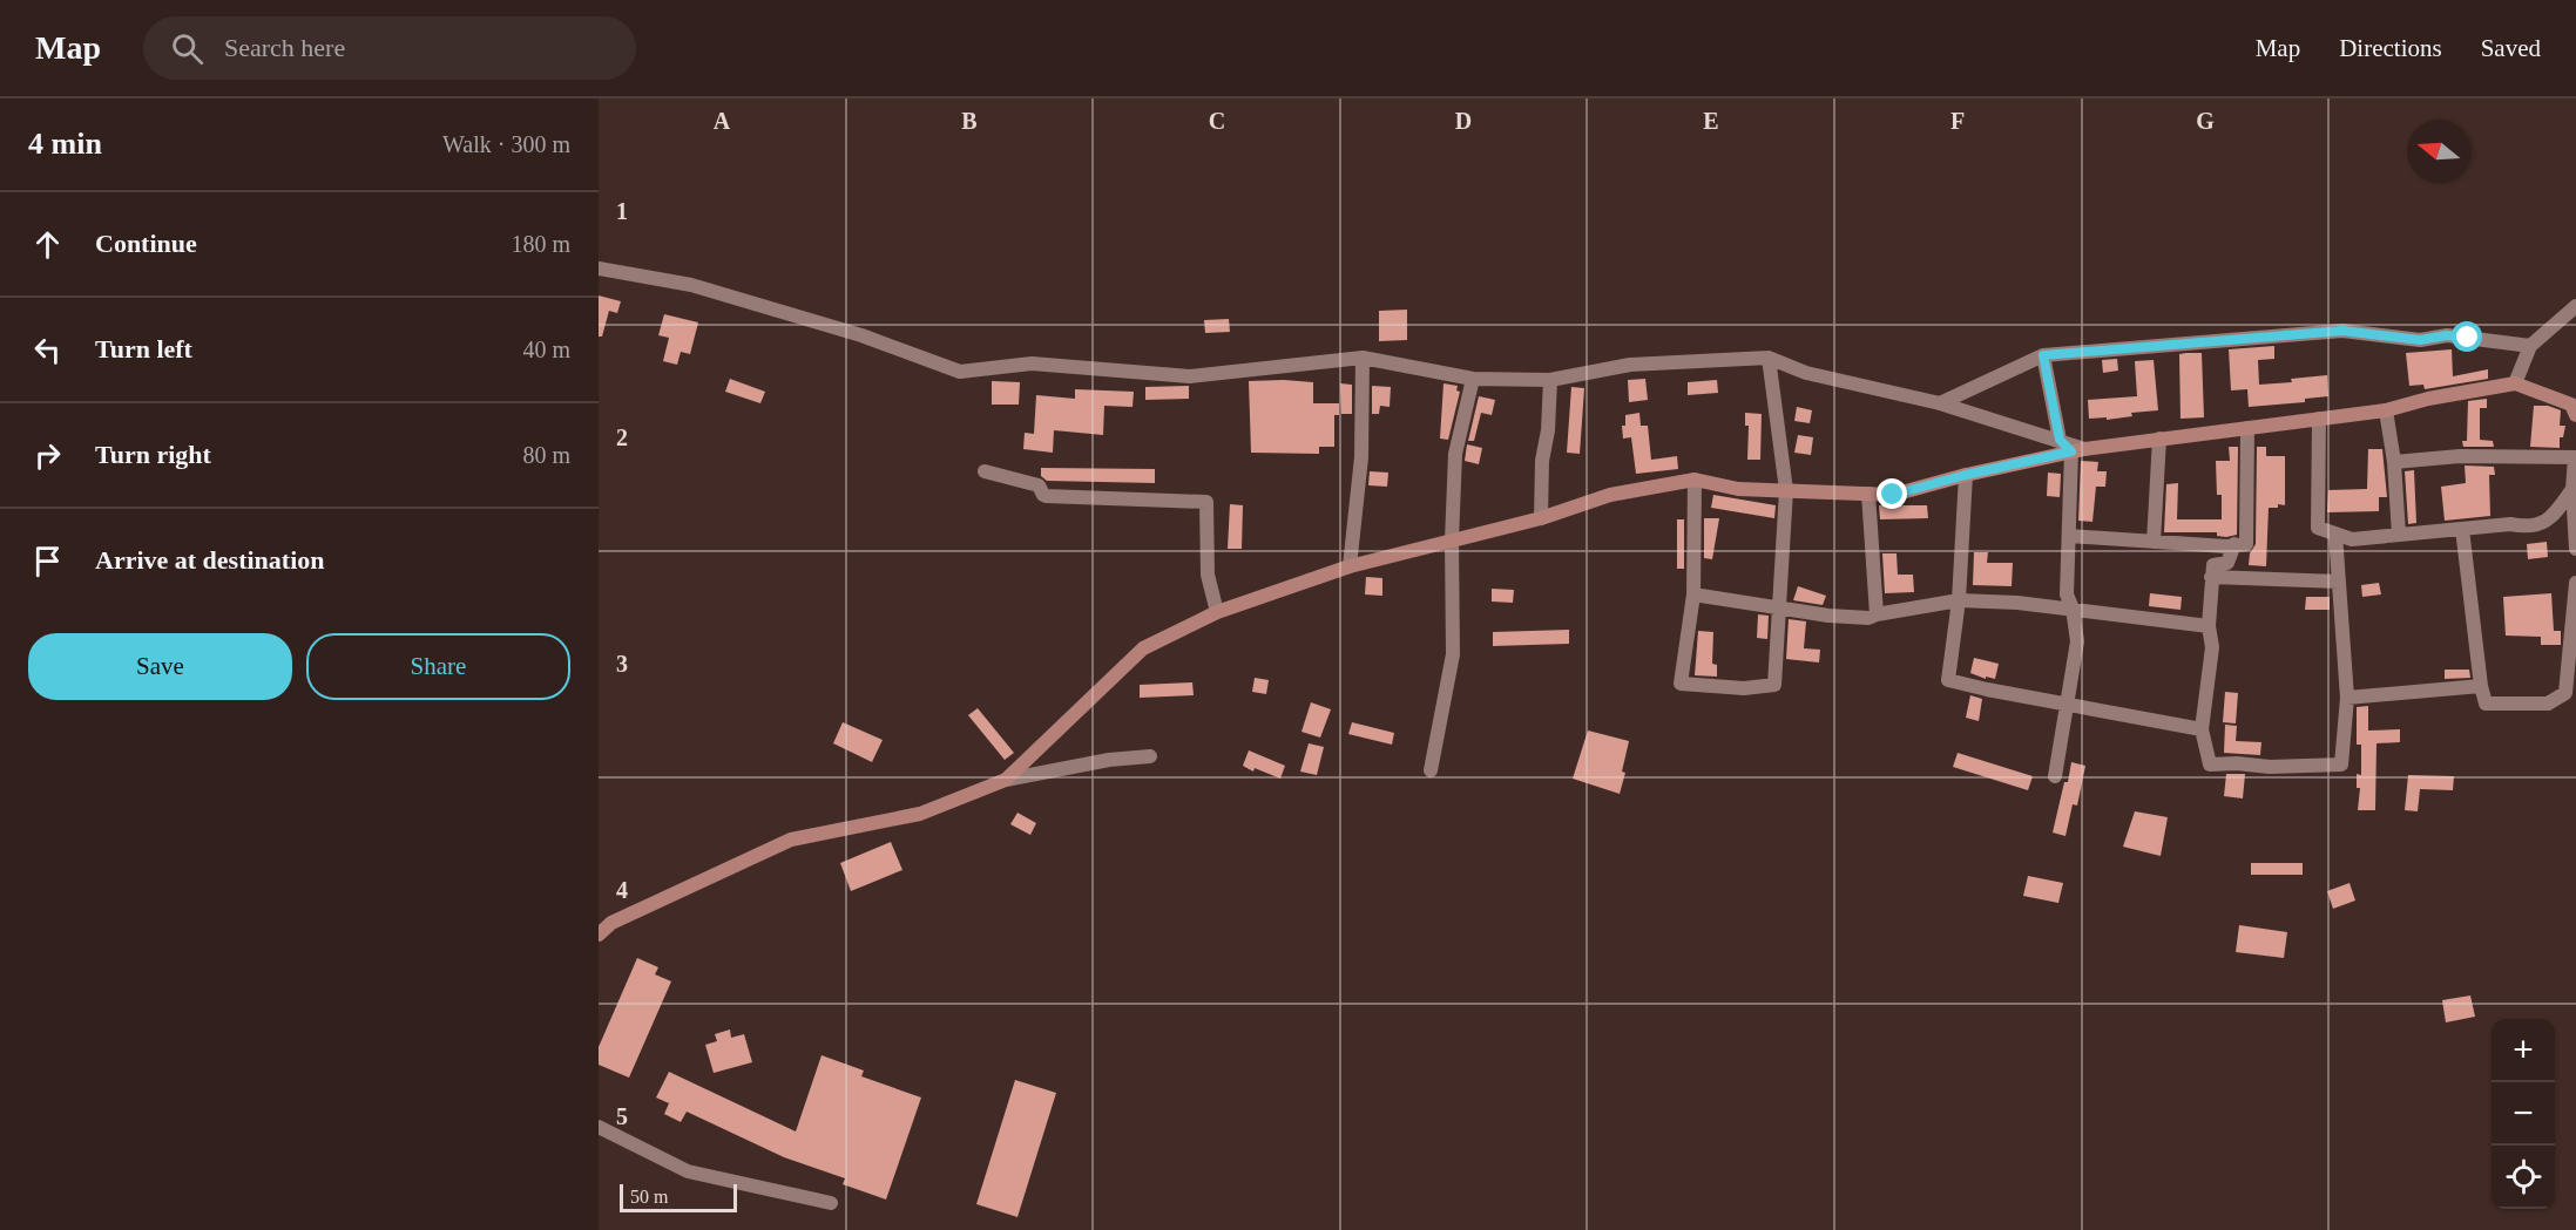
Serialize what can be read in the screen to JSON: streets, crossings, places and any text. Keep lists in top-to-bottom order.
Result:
{
  "scale_bar": "50 m",
  "north": "left",
  "page": {
    "header": "Map",
    "search": "Search here",
    "nav": ["Map", "Directions", "Saved"],
    "heading": ["4 min", "Walk · 300 m"],
    "list": [
      ["Continue", "180 m"],
      ["Turn left", "40 m"],
      ["Turn right", "80 m"],
      "Arrive at destination"
    ],
    "buttons": ["Save", "Share"],
    "map_buttons": ["+", "−"],
    "scale": "50 m"
  },
  "grid": {
    "columns": [
      "A",
      "B",
      "C",
      "D",
      "E",
      "F",
      "G"
    ],
    "rows": [
      "1",
      "2",
      "3",
      "4",
      "5"
    ]
  }
}
